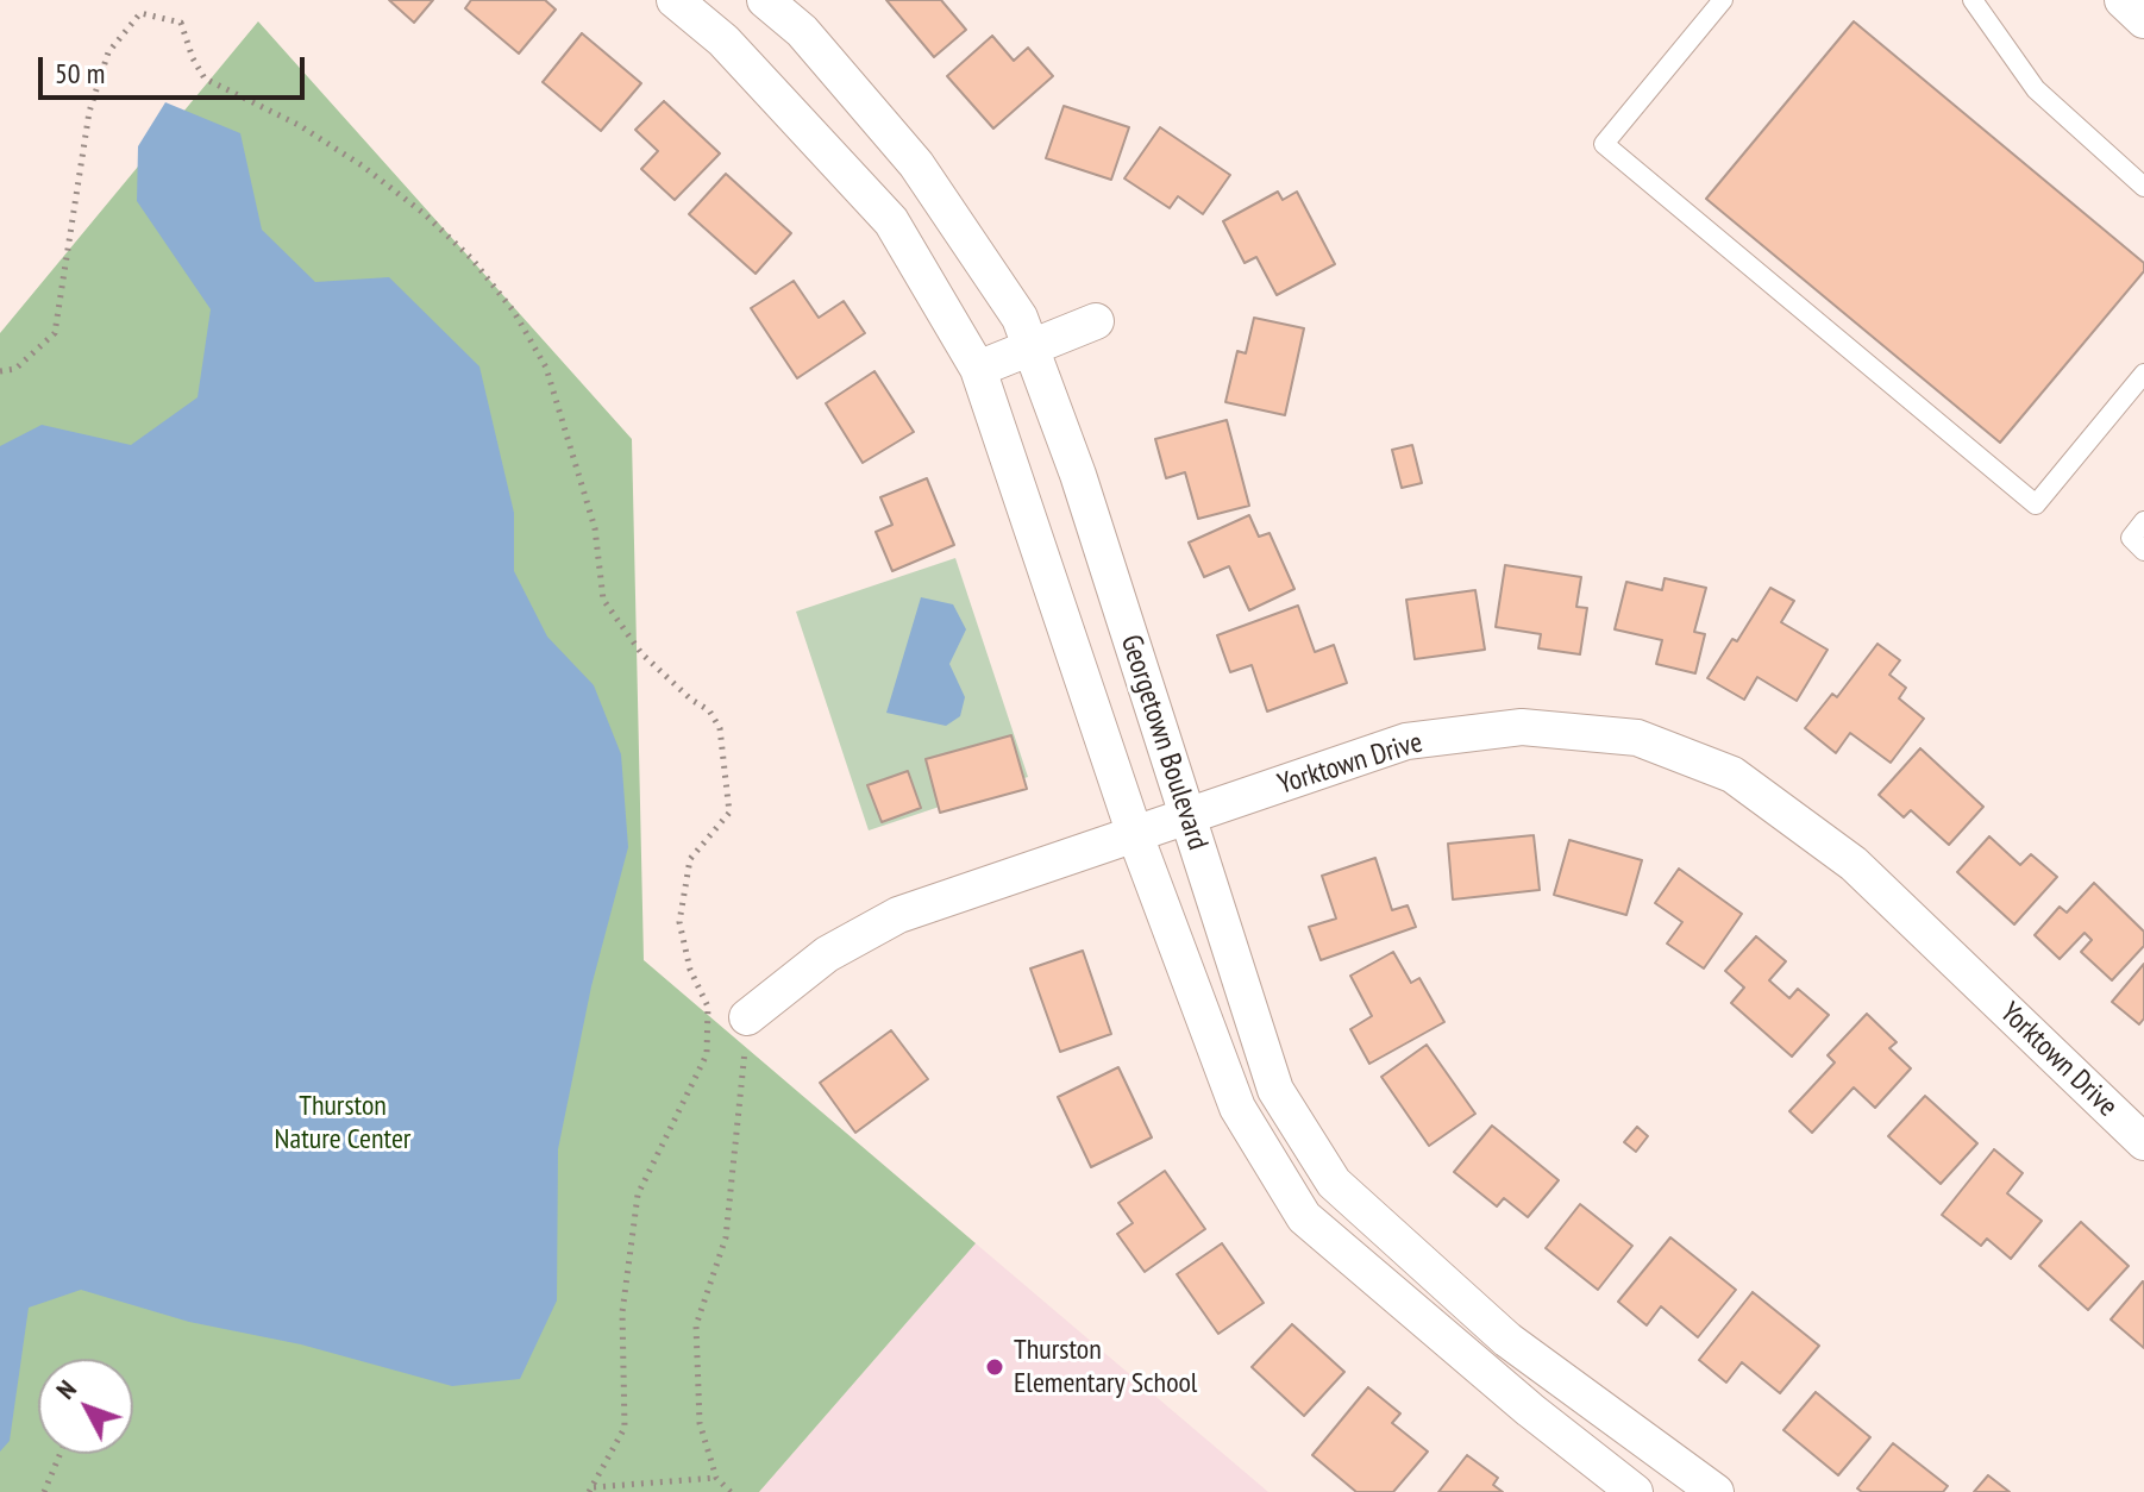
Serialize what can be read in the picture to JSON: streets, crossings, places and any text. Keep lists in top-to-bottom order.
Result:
{
  "streets": {
    "street": ["Georgetown Boulevard", "Yorktown Drive"]
  },
  "crossings": [
    ["Georgetown Boulevard", "Yorktown Drive"]
  ],
  "parks": ["Thurston Nature Center"],
  "places": ["Thurston Elementary School"],
  "scale_bar": "50 m",
  "north": "top left"
}
